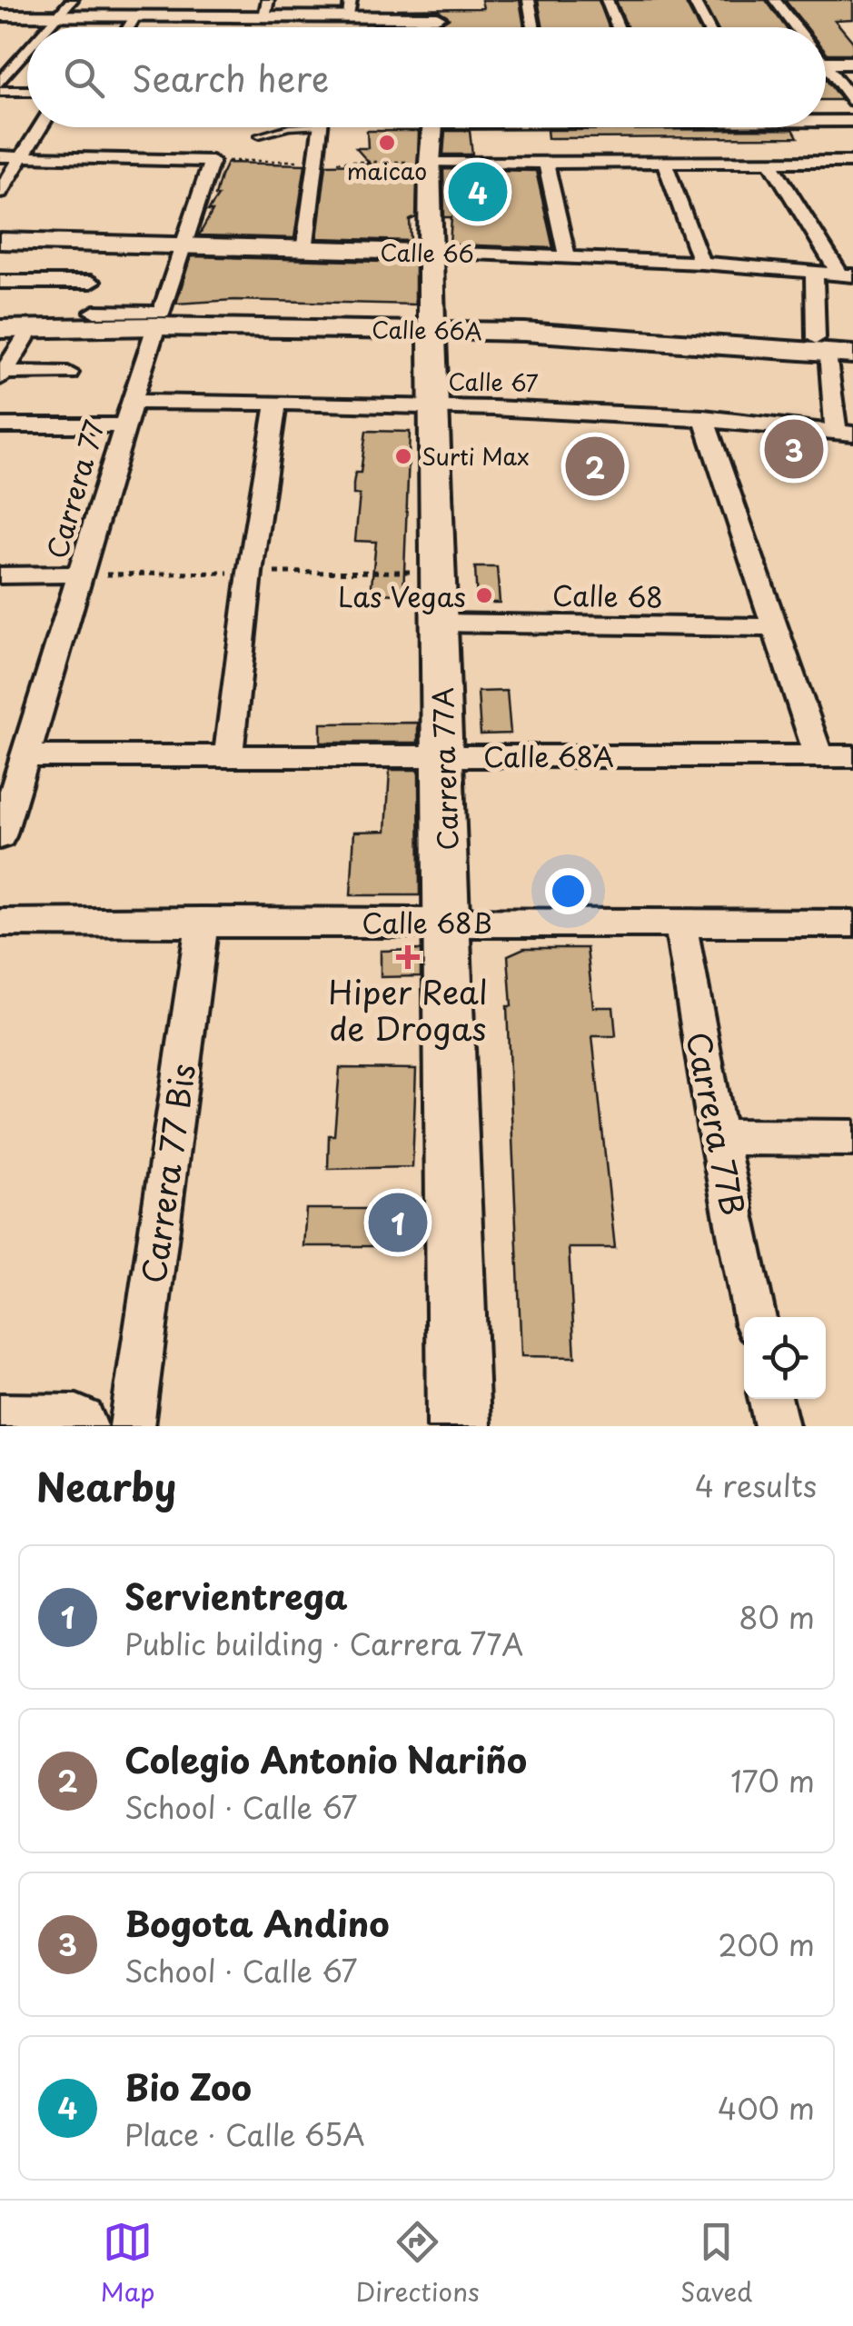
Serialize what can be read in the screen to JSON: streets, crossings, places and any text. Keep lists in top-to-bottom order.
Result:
{
  "streets": {
    "street": [
      "Calle 66",
      "Calle 66A",
      "Calle 67",
      "Carrera 77",
      "Calle 68",
      "Calle 68A",
      "Carrera 77A",
      "Calle 68B",
      "Carrera 77B",
      "Carrera 77 Bis"
    ]
  },
  "crossings": [
    ["Calle 66", "Carrera 77"],
    ["Calle 66", "Carrera 77A"],
    ["Calle 66A", "Carrera 77"],
    ["Calle 66A", "Carrera 77A"],
    ["Calle 67", "Carrera 77"],
    ["Calle 67", "Carrera 77A"],
    ["Carrera 77", "Calle 68A"],
    ["Calle 68", "Carrera 77A"],
    ["Calle 68A", "Carrera 77A"],
    ["Carrera 77A", "Calle 68B"],
    ["Calle 68B", "Carrera 77B"],
    ["Calle 68B", "Carrera 77 Bis"]
  ],
  "places": {
    "other": ["maicao", "Surti Max", "Las Vegas"],
    "health": ["Hiper Real de Drogas"]
  },
  "page": {
    "search": "Search here",
    "pins": [
      "4",
      "3",
      "2",
      "1"
    ],
    "heading": ["Nearby", "4 results"],
    "list": [
      {
        "mark": "1",
        "name": "Servientrega",
        "note": "Public building · Carrera 77A",
        "value": "80 m"
      },
      {
        "mark": "2",
        "name": "Colegio Antonio Nariño",
        "note": "School · Calle 67",
        "value": "170 m"
      },
      {
        "mark": "3",
        "name": "Bogota Andino",
        "note": "School · Calle 67",
        "value": "200 m"
      },
      {
        "mark": "4",
        "name": "Bio Zoo",
        "note": "Place · Calle 65A",
        "value": "400 m"
      }
    ],
    "nav": ["Map", "Directions", "Saved"]
  }
}
